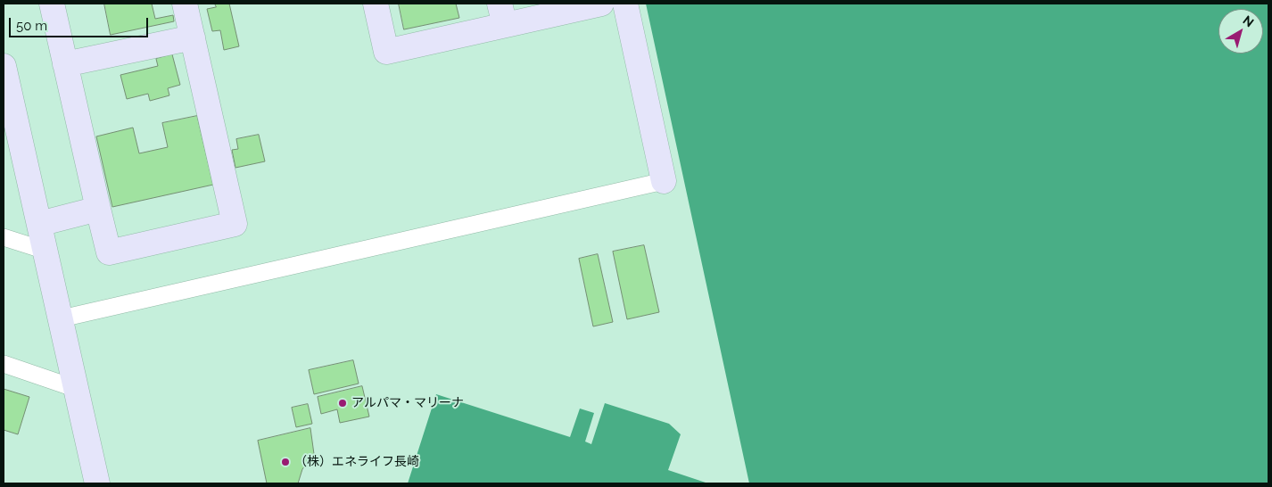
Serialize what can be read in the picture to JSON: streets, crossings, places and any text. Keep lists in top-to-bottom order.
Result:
{
  "places": ["アルパマ・マリーナ", "（株）エネライフ長崎"],
  "scale_bar": "50 m",
  "north": "top right"
}
